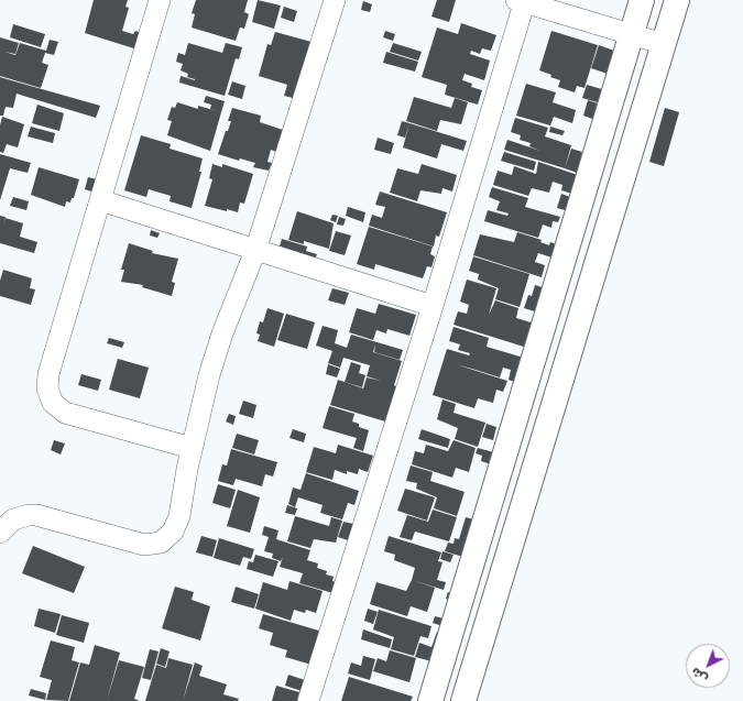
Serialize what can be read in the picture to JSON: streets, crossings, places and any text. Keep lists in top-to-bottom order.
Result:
{
  "north": "bottom left"
}
